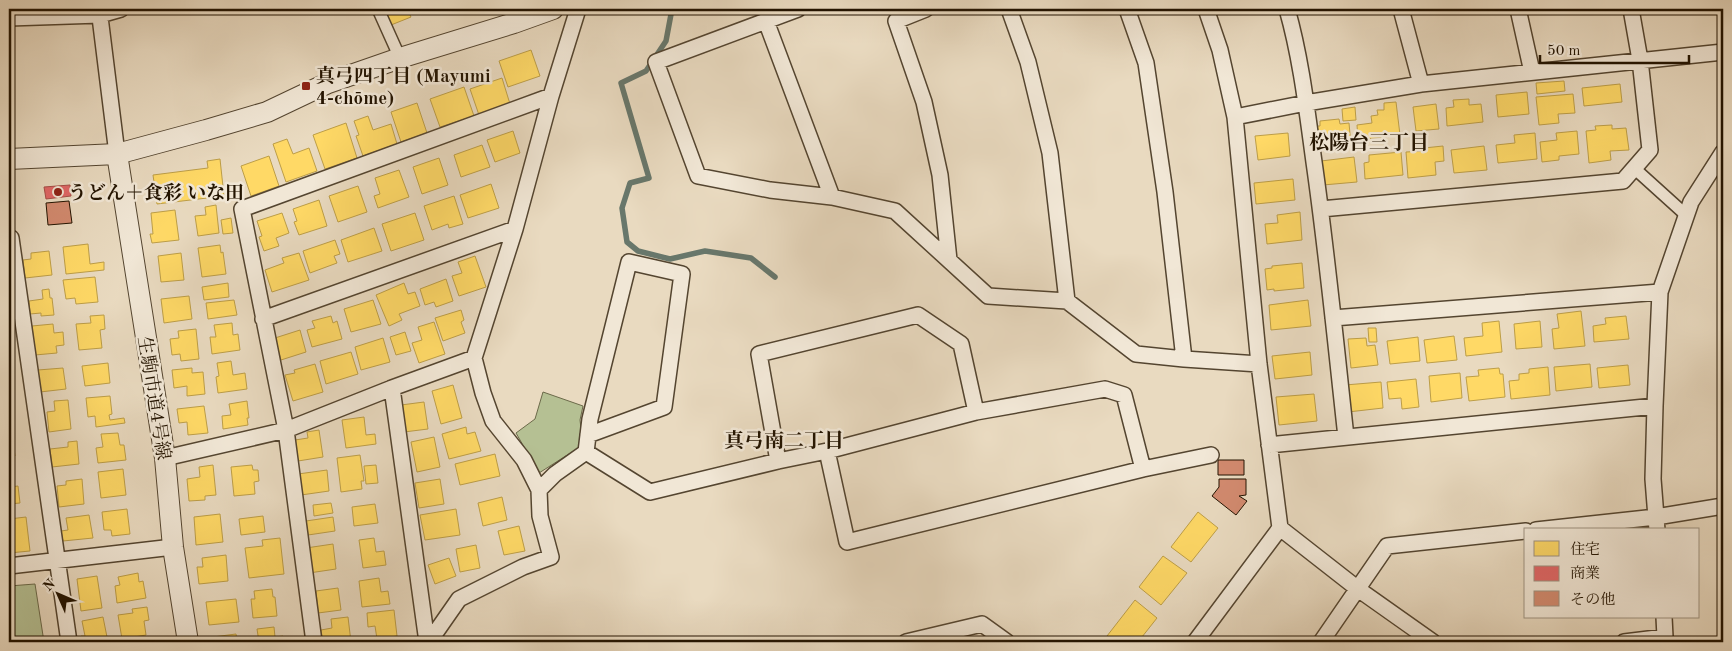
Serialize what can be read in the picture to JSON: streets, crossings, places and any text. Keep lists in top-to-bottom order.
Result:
{
  "streets": {
    "street": ["生駒市道4号線"]
  },
  "districts": ["松陽台三丁目", "真弓南二丁目"],
  "places": {
    "transit": ["真弓四丁目 (Mayumi 4-chōme)"],
    "other": ["うどん＋食彩 いな田"]
  },
  "legend": ["住宅", "商業", "その他"],
  "scale_bar": "50 m",
  "north": "top left"
}
